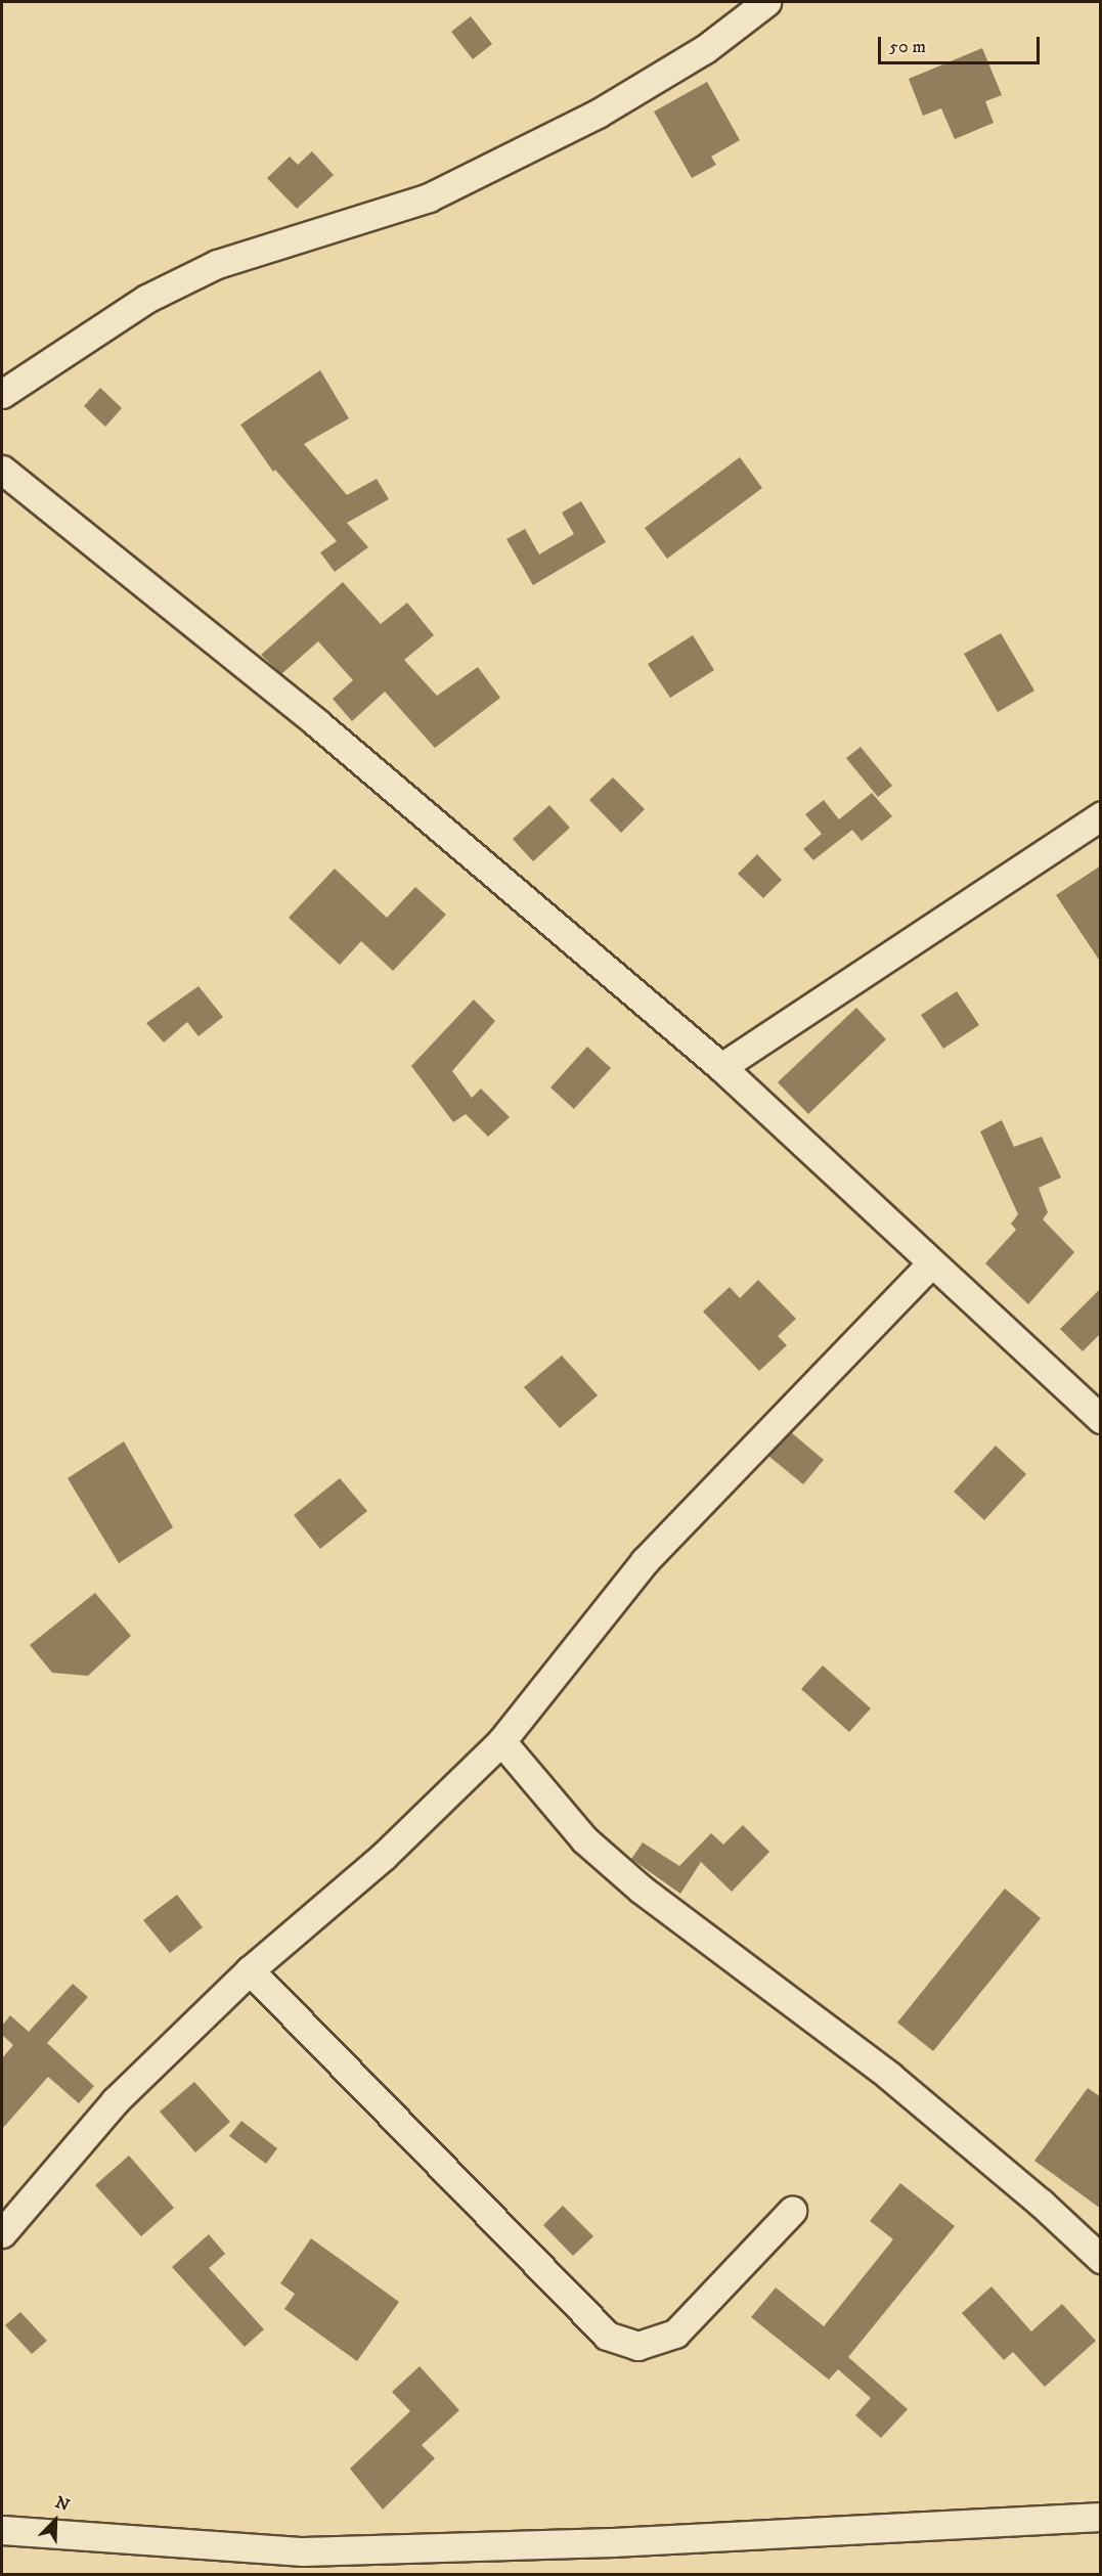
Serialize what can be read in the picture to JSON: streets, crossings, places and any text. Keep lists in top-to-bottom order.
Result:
{
  "scale_bar": "50 m",
  "north": "top right"
}
